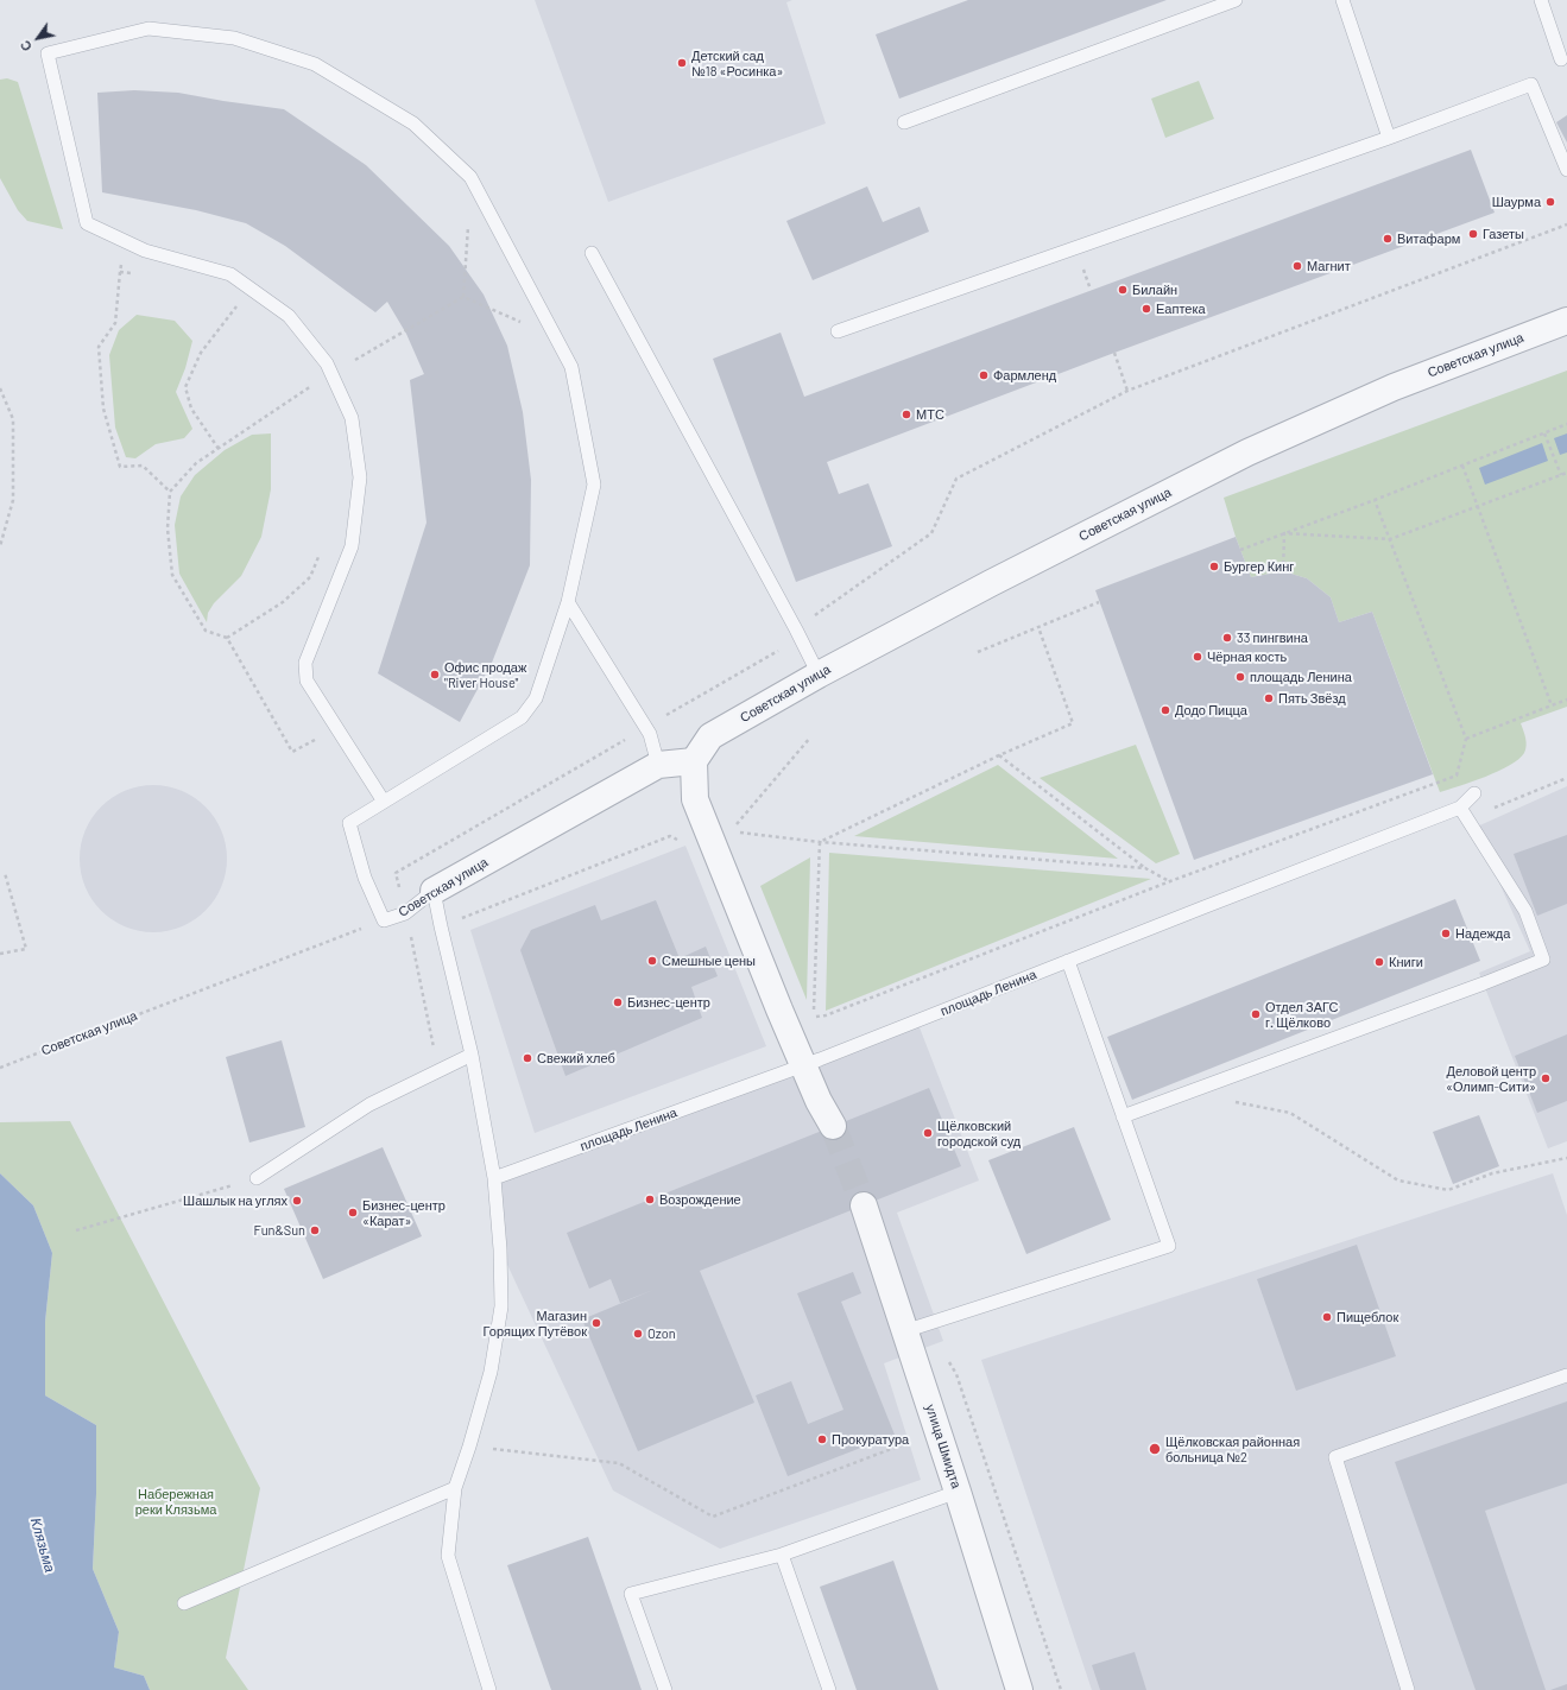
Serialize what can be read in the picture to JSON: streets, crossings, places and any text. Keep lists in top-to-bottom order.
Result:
{
  "streets": {
    "street": ["Советская улица", "улица Шмидта"],
    "lane": ["площадь Ленина"]
  },
  "water": ["Клязьма"],
  "parks": ["Набережная реки Клязьма"],
  "places": [
    "Детский сад №18 «Росинка»",
    "Шаурма",
    "Газеты",
    "Витафарм",
    "Магнит",
    "Билайн",
    "Еаптека",
    "Фармленд",
    "МТС",
    "Бургер Кинг",
    "33 пингвина",
    "Чёрная кость",
    "Офис продаж \"River House\"",
    "площадь Ленина",
    "Пять Звёзд",
    "Додо Пицца",
    "Надежда",
    "Смешные цены",
    "Книги",
    "Бизнес-центр",
    "Отдел ЗАГС г. Щёлково",
    "Свежий хлеб",
    "Деловой центр «Олимп-Сити»",
    "Щёлковский городской суд",
    "Возрождение",
    "Шашлык на углях",
    "Бизнес-центр «Карат»",
    "Fun&Sun",
    "Пищеблок",
    "Магазин Горящих Путёвок",
    "Ozon",
    "Прокуратура",
    "Щёлковская районная больница №2"
  ],
  "north": "bottom left"
}
